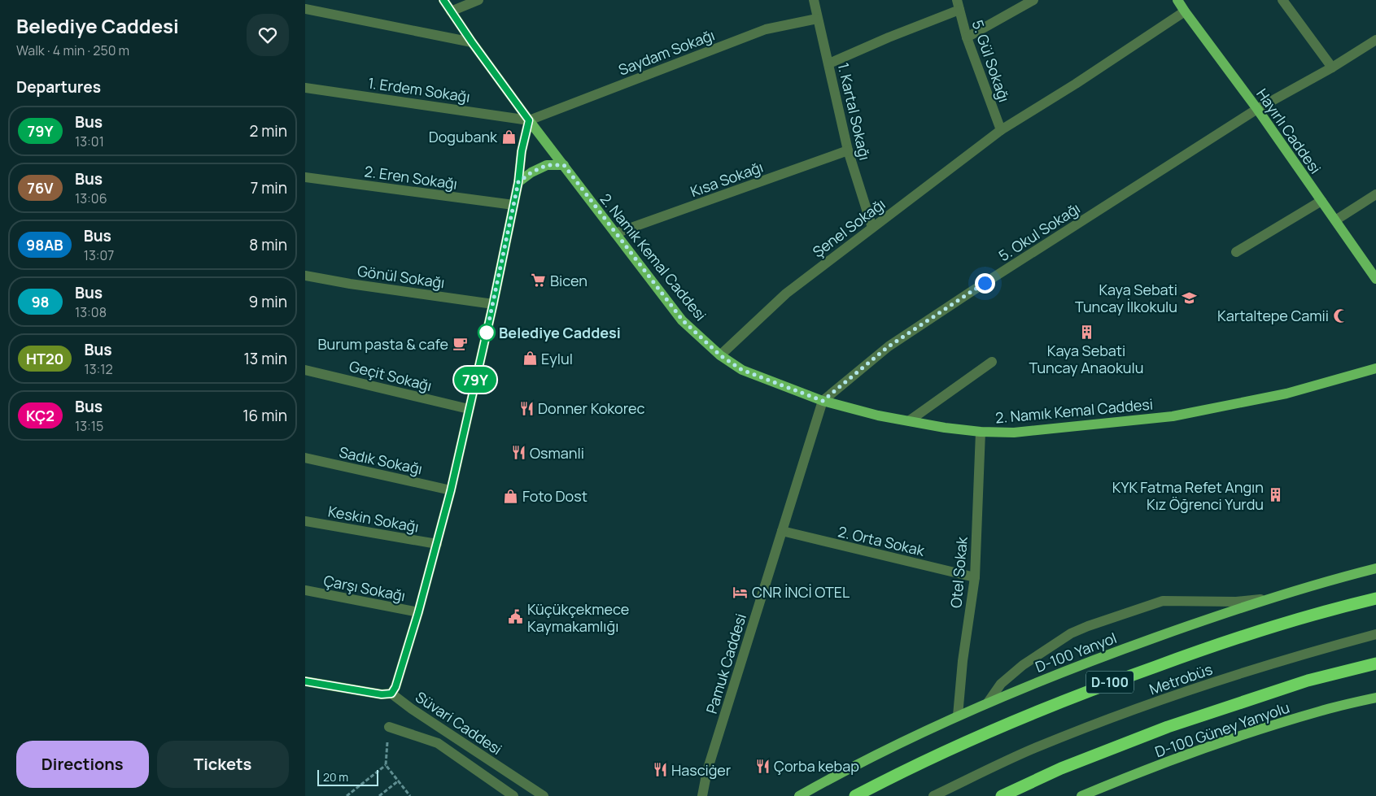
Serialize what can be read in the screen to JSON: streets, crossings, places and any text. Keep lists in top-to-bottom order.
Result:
{
  "streets": {
    "highway": ["D-100"],
    "main road": [
      "Hayırlı Caddesi",
      "2. Namık Kemal Caddesi",
      "D-100 Yanyol",
      "D-100 Güney Yanyolu"
    ],
    "street": [
      "Saydam Sokağı",
      "5. Gül Sokağı",
      "1. Erdem Sokağı",
      "1. Kartal Sokağı",
      "2. Eren Sokağı",
      "Kısa Sokağı",
      "Şenel Sokağı",
      "5. Okul Sokağı",
      "Gönül Sokağı",
      "Geçit Sokağı",
      "Sadık Sokağı",
      "Keskin Sokağı",
      "2. Orta Sokak",
      "Otel Sokak",
      "Çarşı Sokağı",
      "Pamuk Caddesi",
      "Metrobüs",
      "Süvari Caddesi"
    ]
  },
  "crossings": [
    ["Saydam Sokağı", "1. Erdem Sokağı"],
    ["Saydam Sokağı", "1. Kartal Sokağı"],
    ["Saydam Sokağı", "2. Namık Kemal Caddesi"],
    ["5. Gül Sokağı", "Şenel Sokağı"],
    ["1. Erdem Sokağı", "2. Namık Kemal Caddesi"],
    ["1. Kartal Sokağı", "Kısa Sokağı"],
    ["1. Kartal Sokağı", "Şenel Sokağı"],
    ["Hayırlı Caddesi", "Şenel Sokağı"],
    ["Hayırlı Caddesi", "5. Okul Sokağı"],
    ["Kısa Sokağı", "2. Namık Kemal Caddesi"],
    ["Şenel Sokağı", "2. Namık Kemal Caddesi"],
    ["5. Okul Sokağı", "2. Namık Kemal Caddesi"],
    ["5. Okul Sokağı", "Pamuk Caddesi"],
    ["2. Namık Kemal Caddesi", "Otel Sokak"],
    ["2. Namık Kemal Caddesi", "Pamuk Caddesi"],
    ["2. Orta Sokak", "Otel Sokak"],
    ["2. Orta Sokak", "Pamuk Caddesi"],
    ["Otel Sokak", "D-100 Yanyol"]
  ],
  "places": {
    "shop": ["Dogubank", "Eylul", "Foto Dost"],
    "supermarket": ["Bicen"],
    "school or university": ["Kaya Sebati Tuncay İlkokulu"],
    "mosque": ["Kartaltepe Camii"],
    "building": ["Kaya Sebati Tuncay Anaokulu", "KYK Fatma Refet Angın Kız Öğrenci Yurdu"],
    "other": ["Belediye Caddesi"],
    "cafe": ["Burum pasta & cafe"],
    "restaurant": [
      "Donner Kokorec",
      "Osmanli",
      "Çorba kebap",
      "Hasciġer"
    ],
    "hotel": ["CNR İNCİ OTEL"],
    "public building": ["Küçükçekmece Kaymakamlığı"]
  },
  "lines": ["bus line 79Y"],
  "scale_bar": "20 m",
  "page": {
    "heading": [
      ["Belediye Caddesi", "Walk · 4 min · 250 m"],
      "Departures"
    ],
    "on_map": "79Y",
    "list": [
      {
        "mark": "79Y",
        "name": "Bus",
        "note": "13:01",
        "value": "2 min"
      },
      {
        "mark": "76V",
        "name": "Bus",
        "note": "13:06",
        "value": "7 min"
      },
      {
        "mark": "98AB",
        "name": "Bus",
        "note": "13:07",
        "value": "8 min"
      },
      {
        "mark": "98",
        "name": "Bus",
        "note": "13:08",
        "value": "9 min"
      },
      {
        "mark": "HT20",
        "name": "Bus",
        "note": "13:12",
        "value": "13 min"
      },
      {
        "mark": "KÇ2",
        "name": "Bus",
        "note": "13:15",
        "value": "16 min"
      }
    ],
    "buttons": ["Directions", "Tickets"],
    "scale": "20 m"
  }
}
